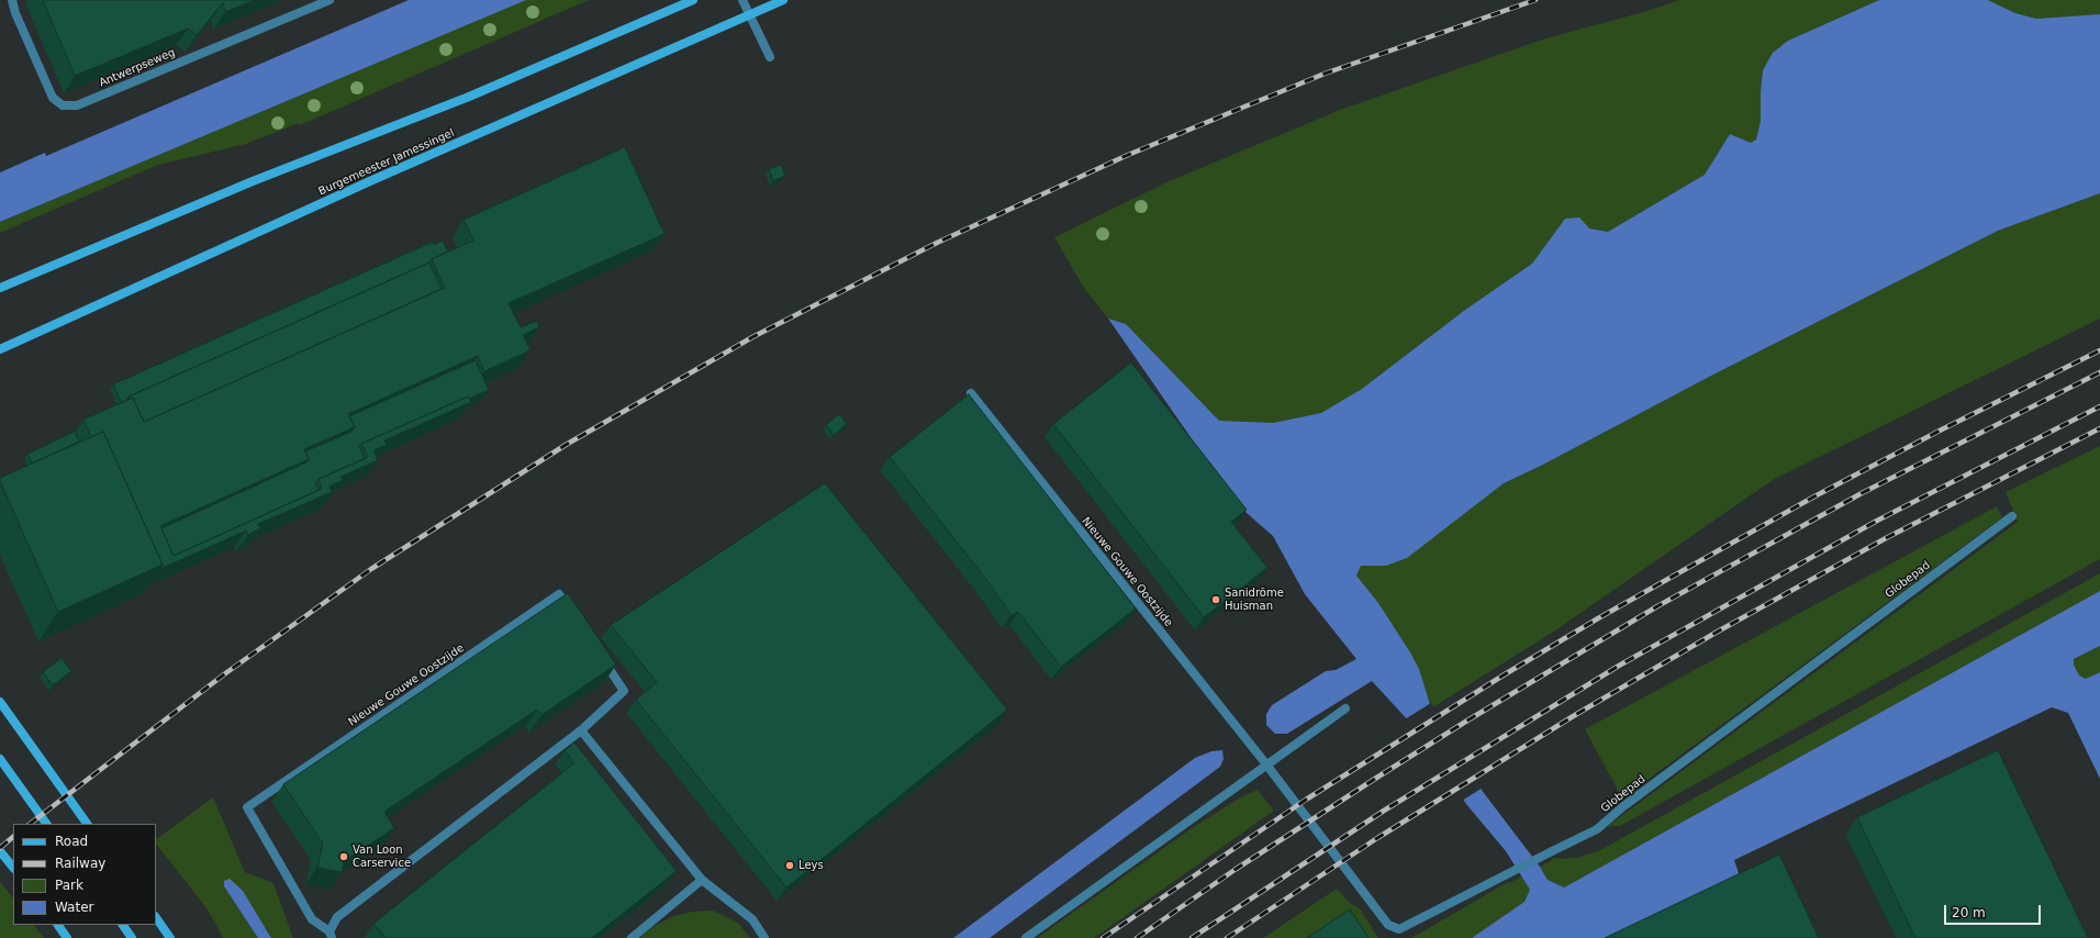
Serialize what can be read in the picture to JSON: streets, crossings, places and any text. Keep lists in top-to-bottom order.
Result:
{
  "streets": {
    "main road": ["Burgemeester Jamessingel"],
    "street": ["Antwerpseweg", "Nieuwe Gouwe Oostzijde", "Globepad"]
  },
  "crossings": [
    ["Nieuwe Gouwe Oostzijde", "Globepad"]
  ],
  "places": ["Sanidrõme Huisman", "Van Loon Carservice", "Leys"],
  "legend": [
    "Road",
    "Railway",
    "Park",
    "Water"
  ],
  "scale_bar": "20 m"
}
